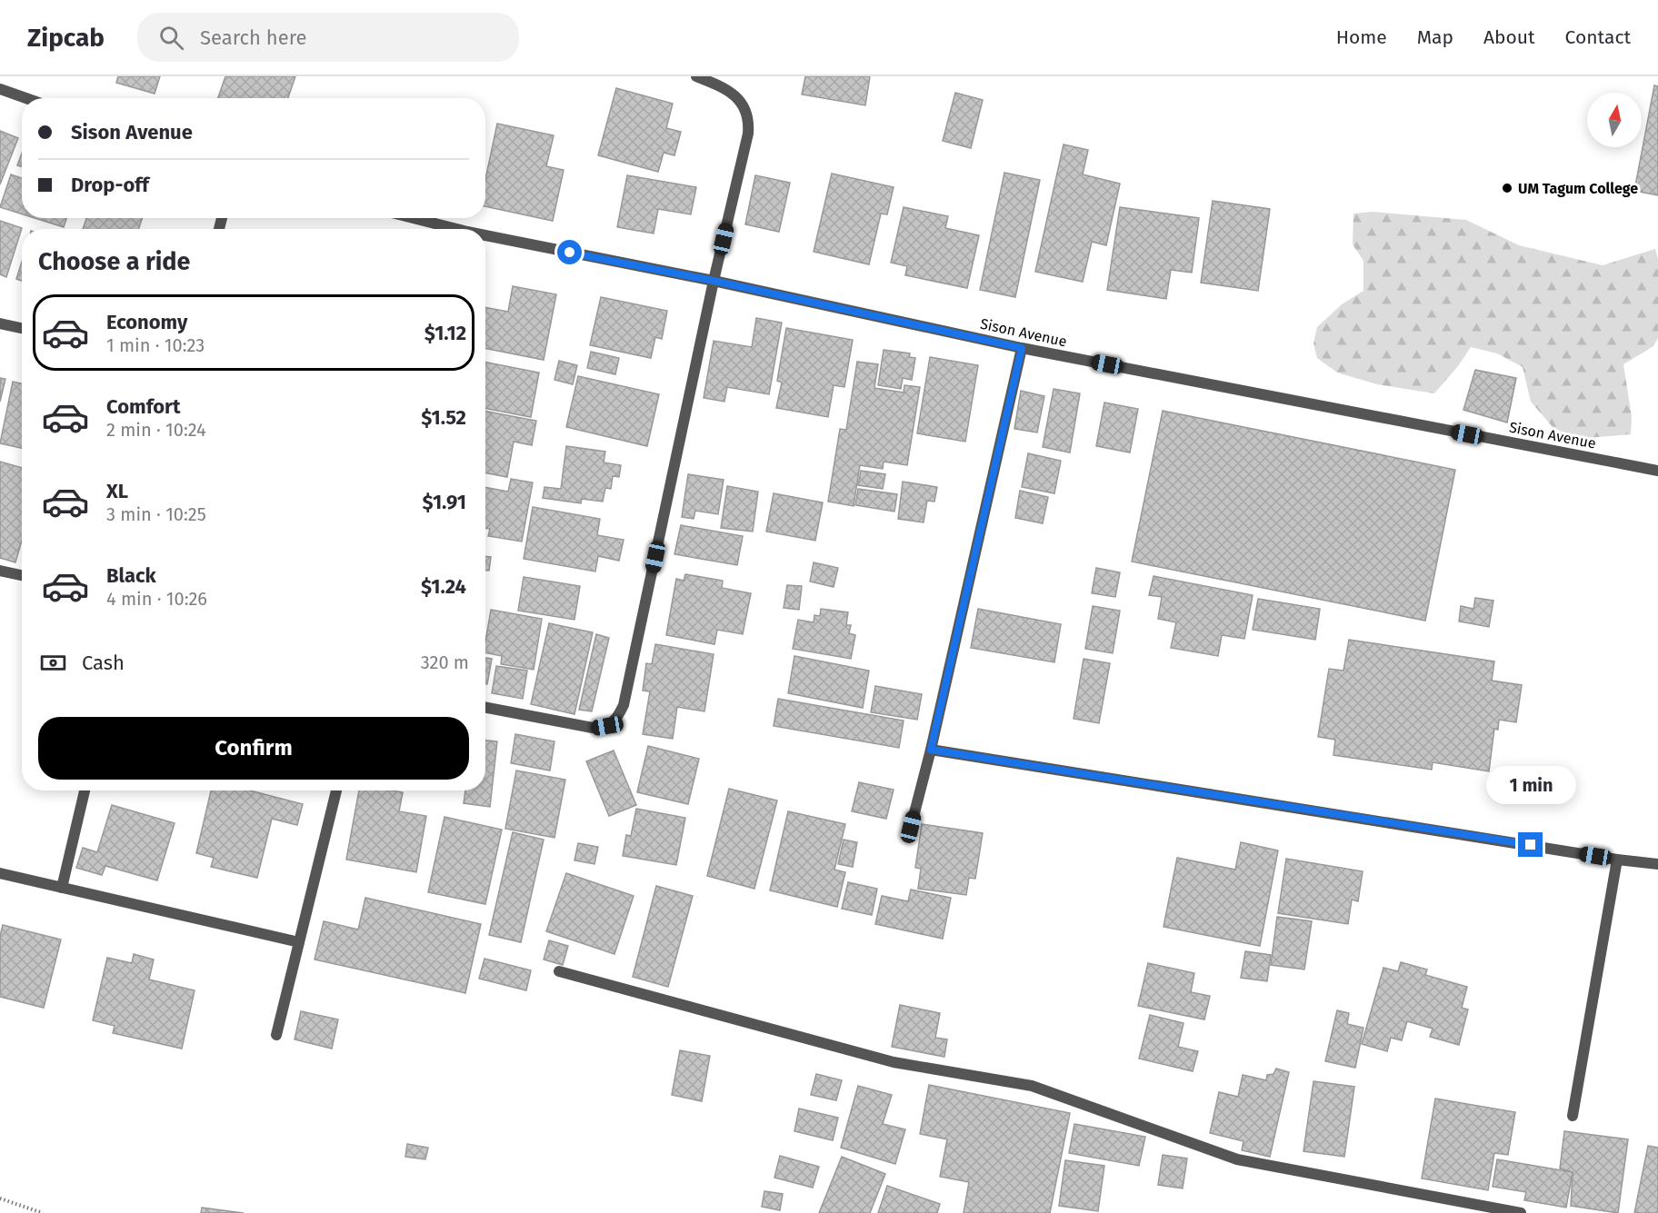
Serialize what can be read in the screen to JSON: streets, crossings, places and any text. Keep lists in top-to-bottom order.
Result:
{
  "streets": {
    "street": ["Sison Avenue"]
  },
  "places": ["UM Tagum College"],
  "north": "top",
  "page": {
    "header": "Zipcab",
    "search": "Search here",
    "nav": [
      "Home",
      "Map",
      "About",
      "Contact"
    ],
    "banner": ["Sison Avenue", "Drop-off"],
    "heading": "Choose a ride",
    "list": [
      {
        "name": "Economy",
        "note": "1 min · 10:23",
        "value": "$1.12"
      },
      {
        "name": "Comfort",
        "note": "2 min · 10:24",
        "value": "$1.52"
      },
      {
        "name": "XL",
        "note": "3 min · 10:25",
        "value": "$1.91"
      },
      {
        "name": "Black",
        "note": "4 min · 10:26",
        "value": "$1.24"
      }
    ],
    "pay": ["Cash", "320 m"],
    "buttons": "Confirm",
    "bubble": "1 min"
  }
}
